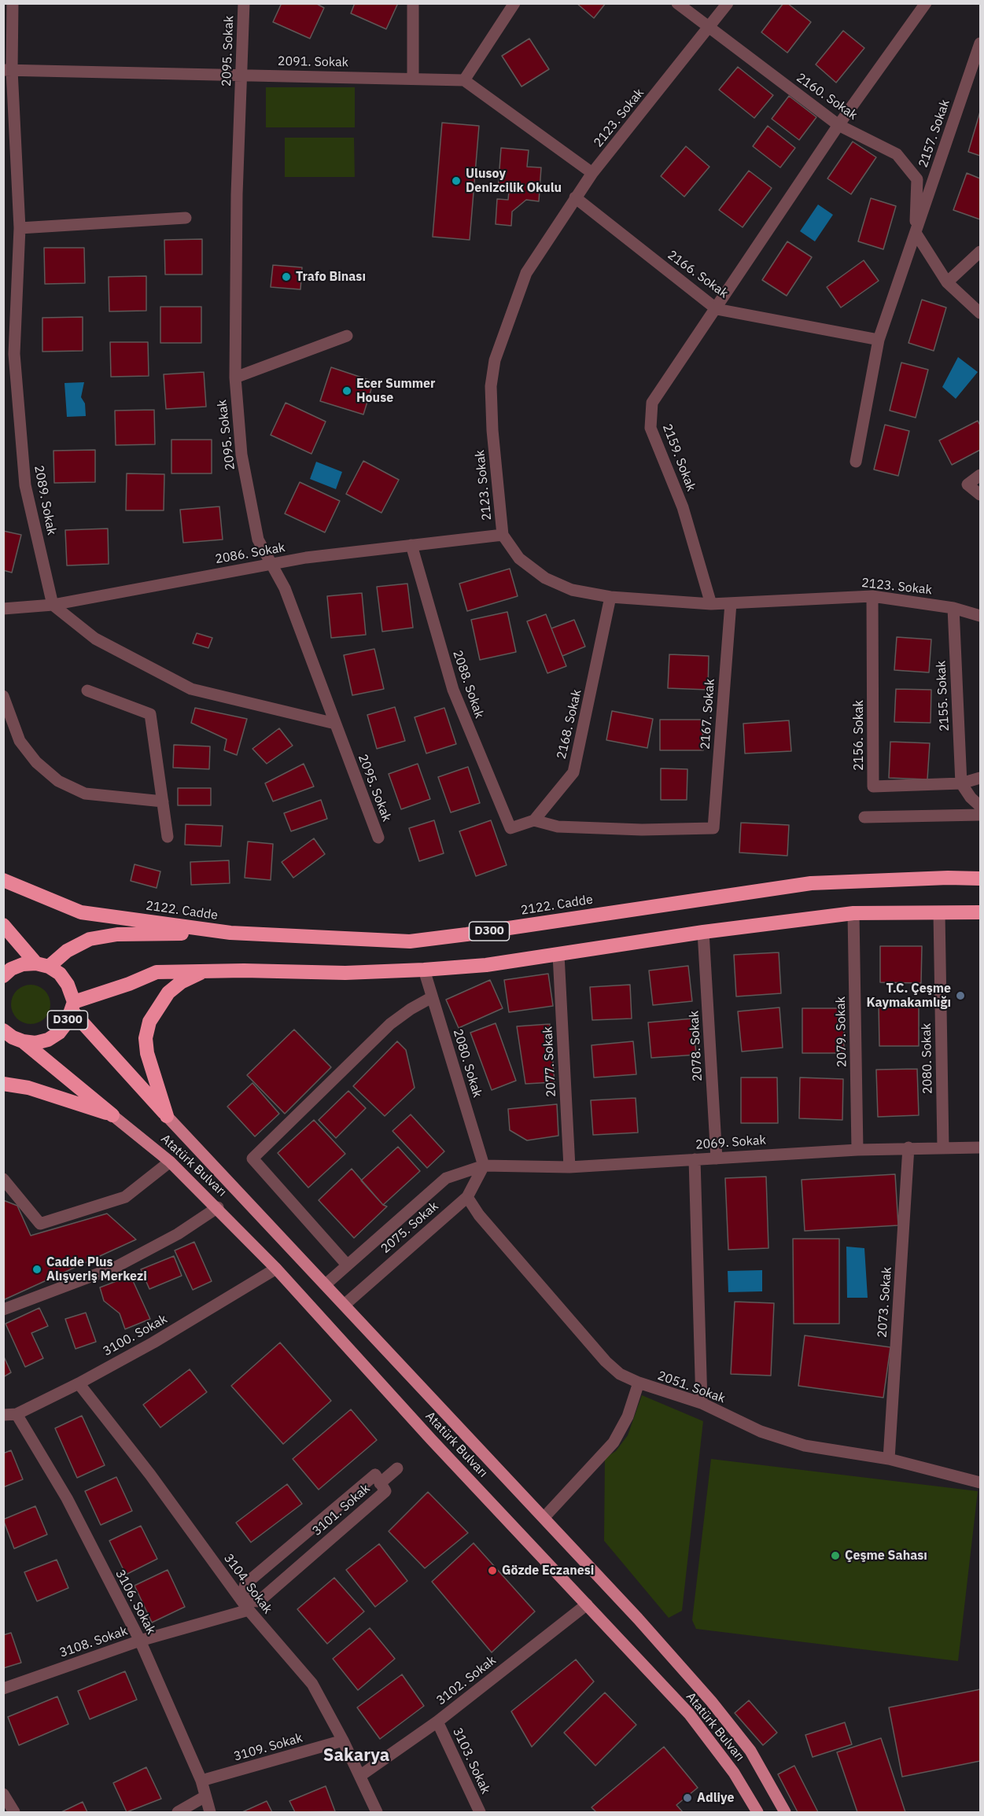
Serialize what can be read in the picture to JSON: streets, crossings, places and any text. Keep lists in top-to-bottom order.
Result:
{
  "streets": {
    "highway": ["2122. Cadde", "D300"],
    "main road": ["Atatürk Bulvarı"],
    "street": [
      "2095. Sokak",
      "2091. Sokak",
      "2160. Sokak",
      "2123. Sokak",
      "2157. Sokak",
      "2166. Sokak",
      "2159. Sokak",
      "2089. Sokak",
      "2086. Sokak",
      "2088. Sokak",
      "2155. Sokak",
      "2167. Sokak",
      "2168. Sokak",
      "2156. Sokak",
      "2079. Sokak",
      "2078. Sokak",
      "2080. Sokak",
      "2077. Sokak",
      "2069. Sokak",
      "2075. Sokak",
      "2073. Sokak",
      "3100. Sokak",
      "2051. Sokak",
      "3101. Sokak",
      "3104. Sokak",
      "3106. Sokak",
      "3108. Sokak",
      "3102. Sokak",
      "3109. Sokak",
      "3103. Sokak"
    ]
  },
  "crossings": [
    ["2095. Sokak", "2091. Sokak"],
    ["2095. Sokak", "2086. Sokak"],
    ["2091. Sokak", "2089. Sokak"],
    ["2160. Sokak", "2123. Sokak"],
    ["2160. Sokak", "2157. Sokak"],
    ["2160. Sokak", "2159. Sokak"],
    ["2123. Sokak", "2166. Sokak"],
    ["2123. Sokak", "2159. Sokak"],
    ["2123. Sokak", "2086. Sokak"],
    ["2123. Sokak", "2155. Sokak"],
    ["2123. Sokak", "2167. Sokak"],
    ["2123. Sokak", "2168. Sokak"],
    ["2123. Sokak", "2156. Sokak"],
    ["2157. Sokak", "2166. Sokak"],
    ["2166. Sokak", "2159. Sokak"],
    ["2089. Sokak", "2086. Sokak"],
    ["2086. Sokak", "2088. Sokak"],
    ["2088. Sokak", "2167. Sokak"],
    ["2088. Sokak", "2168. Sokak"],
    ["2155. Sokak", "2156. Sokak"],
    ["2167. Sokak", "2168. Sokak"],
    ["D300", "2079. Sokak"],
    ["D300", "2078. Sokak"],
    ["D300", "2080. Sokak"],
    ["D300", "2077. Sokak"],
    ["D300", "Atatürk Bulvarı"],
    ["2079. Sokak", "2069. Sokak"],
    ["2078. Sokak", "2069. Sokak"],
    ["2080. Sokak", "2069. Sokak"],
    ["2080. Sokak", "2075. Sokak"],
    ["2077. Sokak", "2069. Sokak"],
    ["2069. Sokak", "Atatürk Bulvarı"],
    ["2069. Sokak", "2075. Sokak"],
    ["2069. Sokak", "2073. Sokak"],
    ["Atatürk Bulvarı", "2075. Sokak"],
    ["Atatürk Bulvarı", "3100. Sokak"],
    ["Atatürk Bulvarı", "3102. Sokak"],
    ["2075. Sokak", "2051. Sokak"],
    ["2073. Sokak", "2051. Sokak"],
    ["3100. Sokak", "3104. Sokak"],
    ["3100. Sokak", "3106. Sokak"],
    ["3101. Sokak", "3104. Sokak"],
    ["3101. Sokak", "3108. Sokak"],
    ["3104. Sokak", "3108. Sokak"],
    ["3104. Sokak", "3102. Sokak"],
    ["3104. Sokak", "3109. Sokak"],
    ["3106. Sokak", "3108. Sokak"],
    ["3106. Sokak", "3109. Sokak"],
    ["3102. Sokak", "3103. Sokak"]
  ],
  "districts": ["Sakarya"],
  "places": [
    "Ulusoy Denizcilik Okulu",
    "Trafo Binası",
    "Ecer Summer House",
    "T.C. Çeşme Kaymakamlığı",
    "Cadde Plus Alışveriş Merkezi",
    "Çeşme Sahası",
    "Gözde Eczanesi",
    "Adliye"
  ]
}
